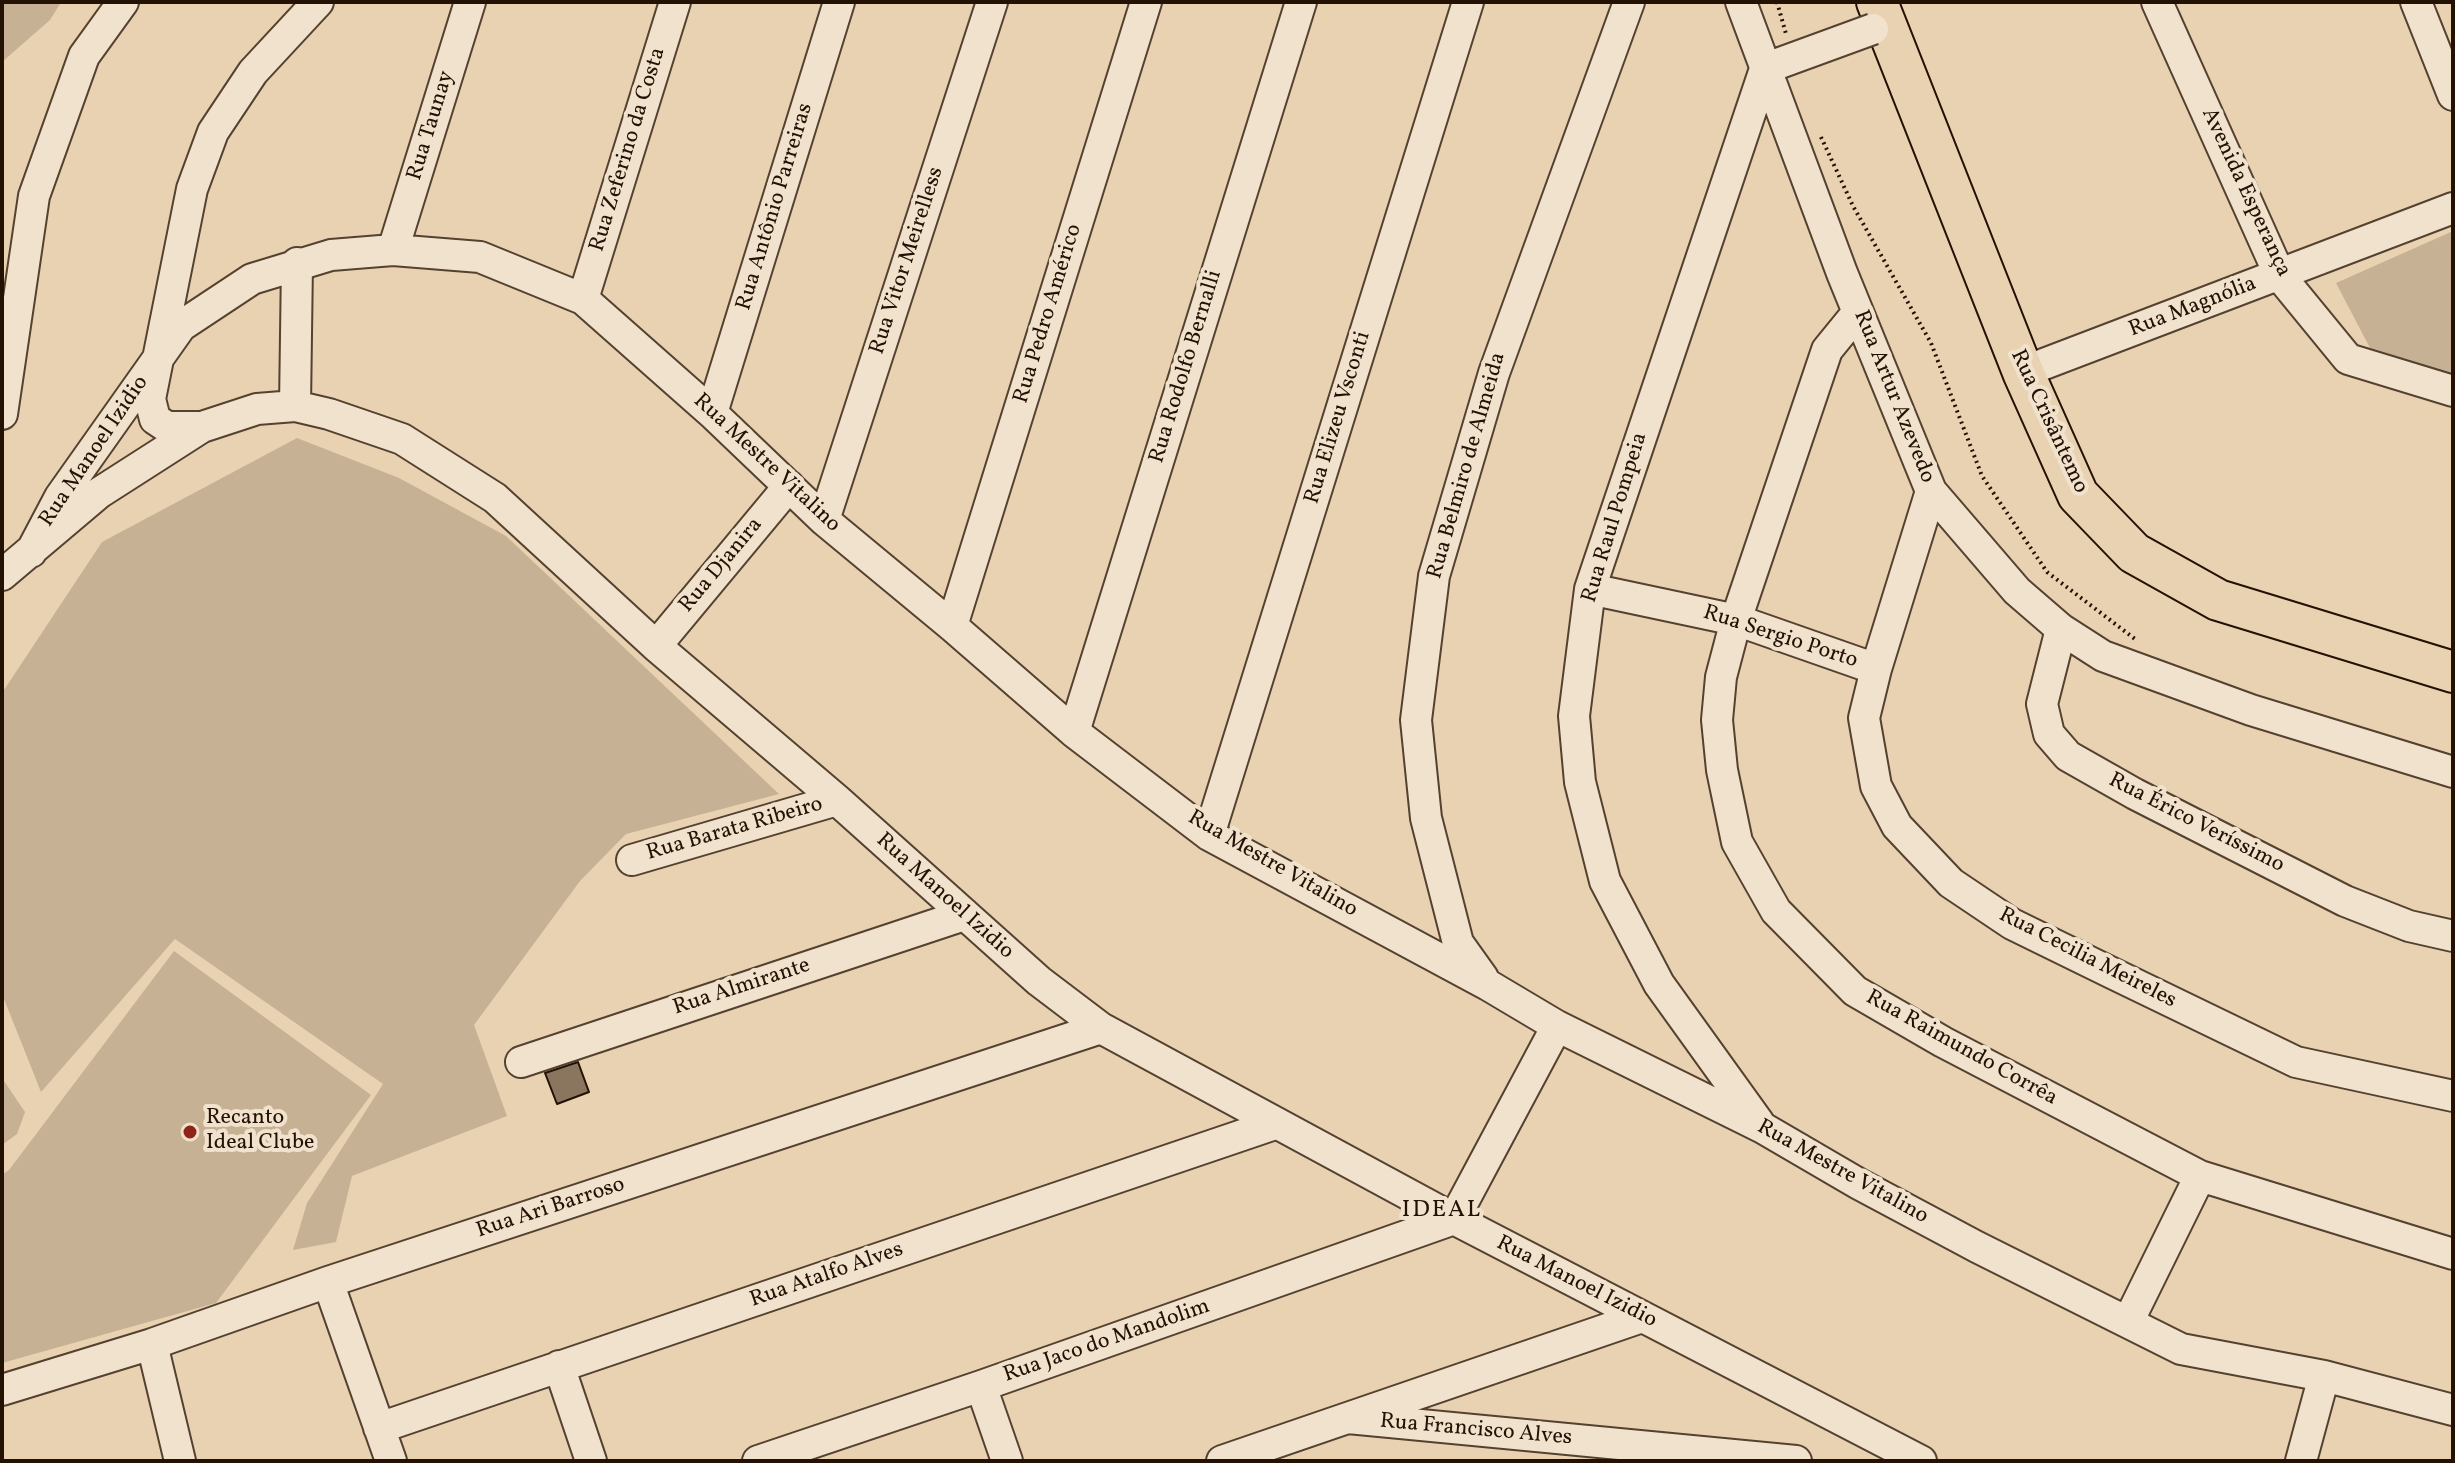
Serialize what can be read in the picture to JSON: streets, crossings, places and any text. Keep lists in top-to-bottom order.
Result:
{
  "streets": {
    "main road": ["Rua Crisântemo"],
    "street": [
      "Rua Taunay",
      "Rua Zeferino da Costa",
      "Avenida Esperança",
      "Rua Antônio Parreiras",
      "Rua Vitor Meirelless",
      "Rua Magnólia",
      "Rua Pedro Américo",
      "Rua Rodolfo Bernalli",
      "Rua Artur Azevedo",
      "Rua Elizeu Vsconti",
      "Rua Manoel Izidio",
      "Rua Mestre Vitalino",
      "Rua Belmiro de Almeida",
      "Rua Raul Pompeia",
      "Rua Djanira",
      "Rua Sergio Porto",
      "Rua Érico Veríssimo",
      "Rua Barata Ribeiro",
      "Rua Cecilia Meireles",
      "Rua Almirante",
      "Rua Raimundo Corrêa",
      "Rua Ari Barroso",
      "Rua Atalfo Alves",
      "Rua Jaco do Mandolim",
      "Rua Francisco Alves"
    ]
  },
  "crossings": [
    ["Rua Taunay", "Rua Mestre Vitalino"],
    ["Rua Zeferino da Costa", "Rua Mestre Vitalino"],
    ["Avenida Esperança", "Rua Magnólia"],
    ["Rua Antônio Parreiras", "Rua Mestre Vitalino"],
    ["Rua Vitor Meirelless", "Rua Mestre Vitalino"],
    ["Rua Magnólia", "Rua Crisântemo"],
    ["Rua Pedro Américo", "Rua Mestre Vitalino"],
    ["Rua Rodolfo Bernalli", "Rua Mestre Vitalino"],
    ["Rua Artur Azevedo", "Rua Raul Pompeia"],
    ["Rua Artur Azevedo", "Rua Érico Veríssimo"],
    ["Rua Artur Azevedo", "Rua Cecilia Meireles"],
    ["Rua Artur Azevedo", "Rua Raimundo Corrêa"],
    ["Rua Elizeu Vsconti", "Rua Mestre Vitalino"],
    ["Rua Manoel Izidio", "Rua Mestre Vitalino"],
    ["Rua Manoel Izidio", "Rua Djanira"],
    ["Rua Manoel Izidio", "Rua Barata Ribeiro"],
    ["Rua Manoel Izidio", "Rua Almirante"],
    ["Rua Manoel Izidio", "Rua Ari Barroso"],
    ["Rua Manoel Izidio", "Rua Atalfo Alves"],
    ["Rua Manoel Izidio", "Rua Jaco do Mandolim"],
    ["Rua Mestre Vitalino", "Rua Belmiro de Almeida"],
    ["Rua Mestre Vitalino", "Rua Raul Pompeia"],
    ["Rua Mestre Vitalino", "Rua Djanira"],
    ["Rua Raul Pompeia", "Rua Sergio Porto"],
    ["Rua Sergio Porto", "Rua Cecilia Meireles"],
    ["Rua Sergio Porto", "Rua Raimundo Corrêa"]
  ],
  "districts": ["IDEAL"],
  "places": ["Recanto Ideal Clube"]
}
